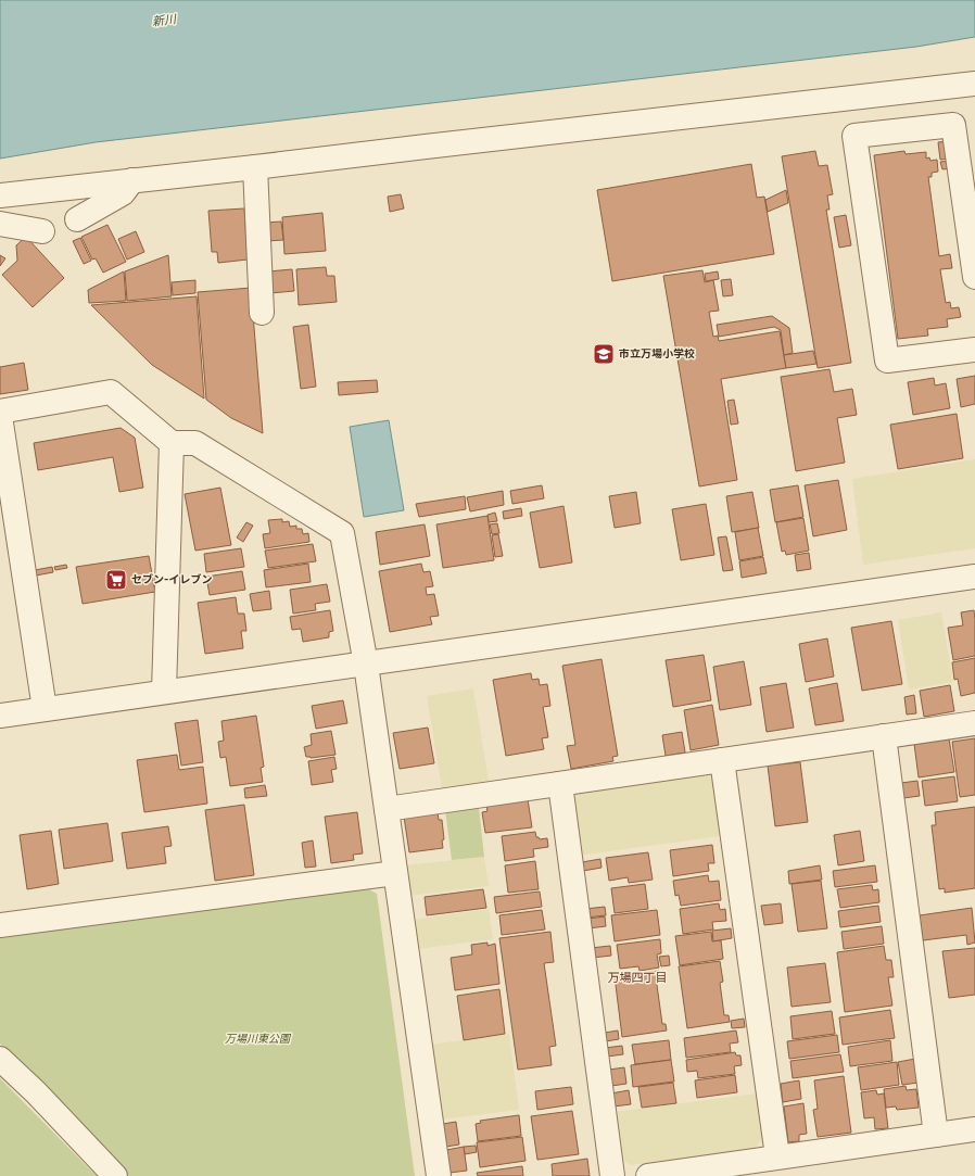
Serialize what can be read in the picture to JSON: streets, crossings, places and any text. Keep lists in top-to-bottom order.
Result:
{
  "districts": ["万場四丁目"],
  "water": ["新川"],
  "parks": ["万場川東公園"],
  "places": {
    "school or university": ["市立万場小学校"],
    "supermarket": ["セブン-イレブン"]
  }
}
